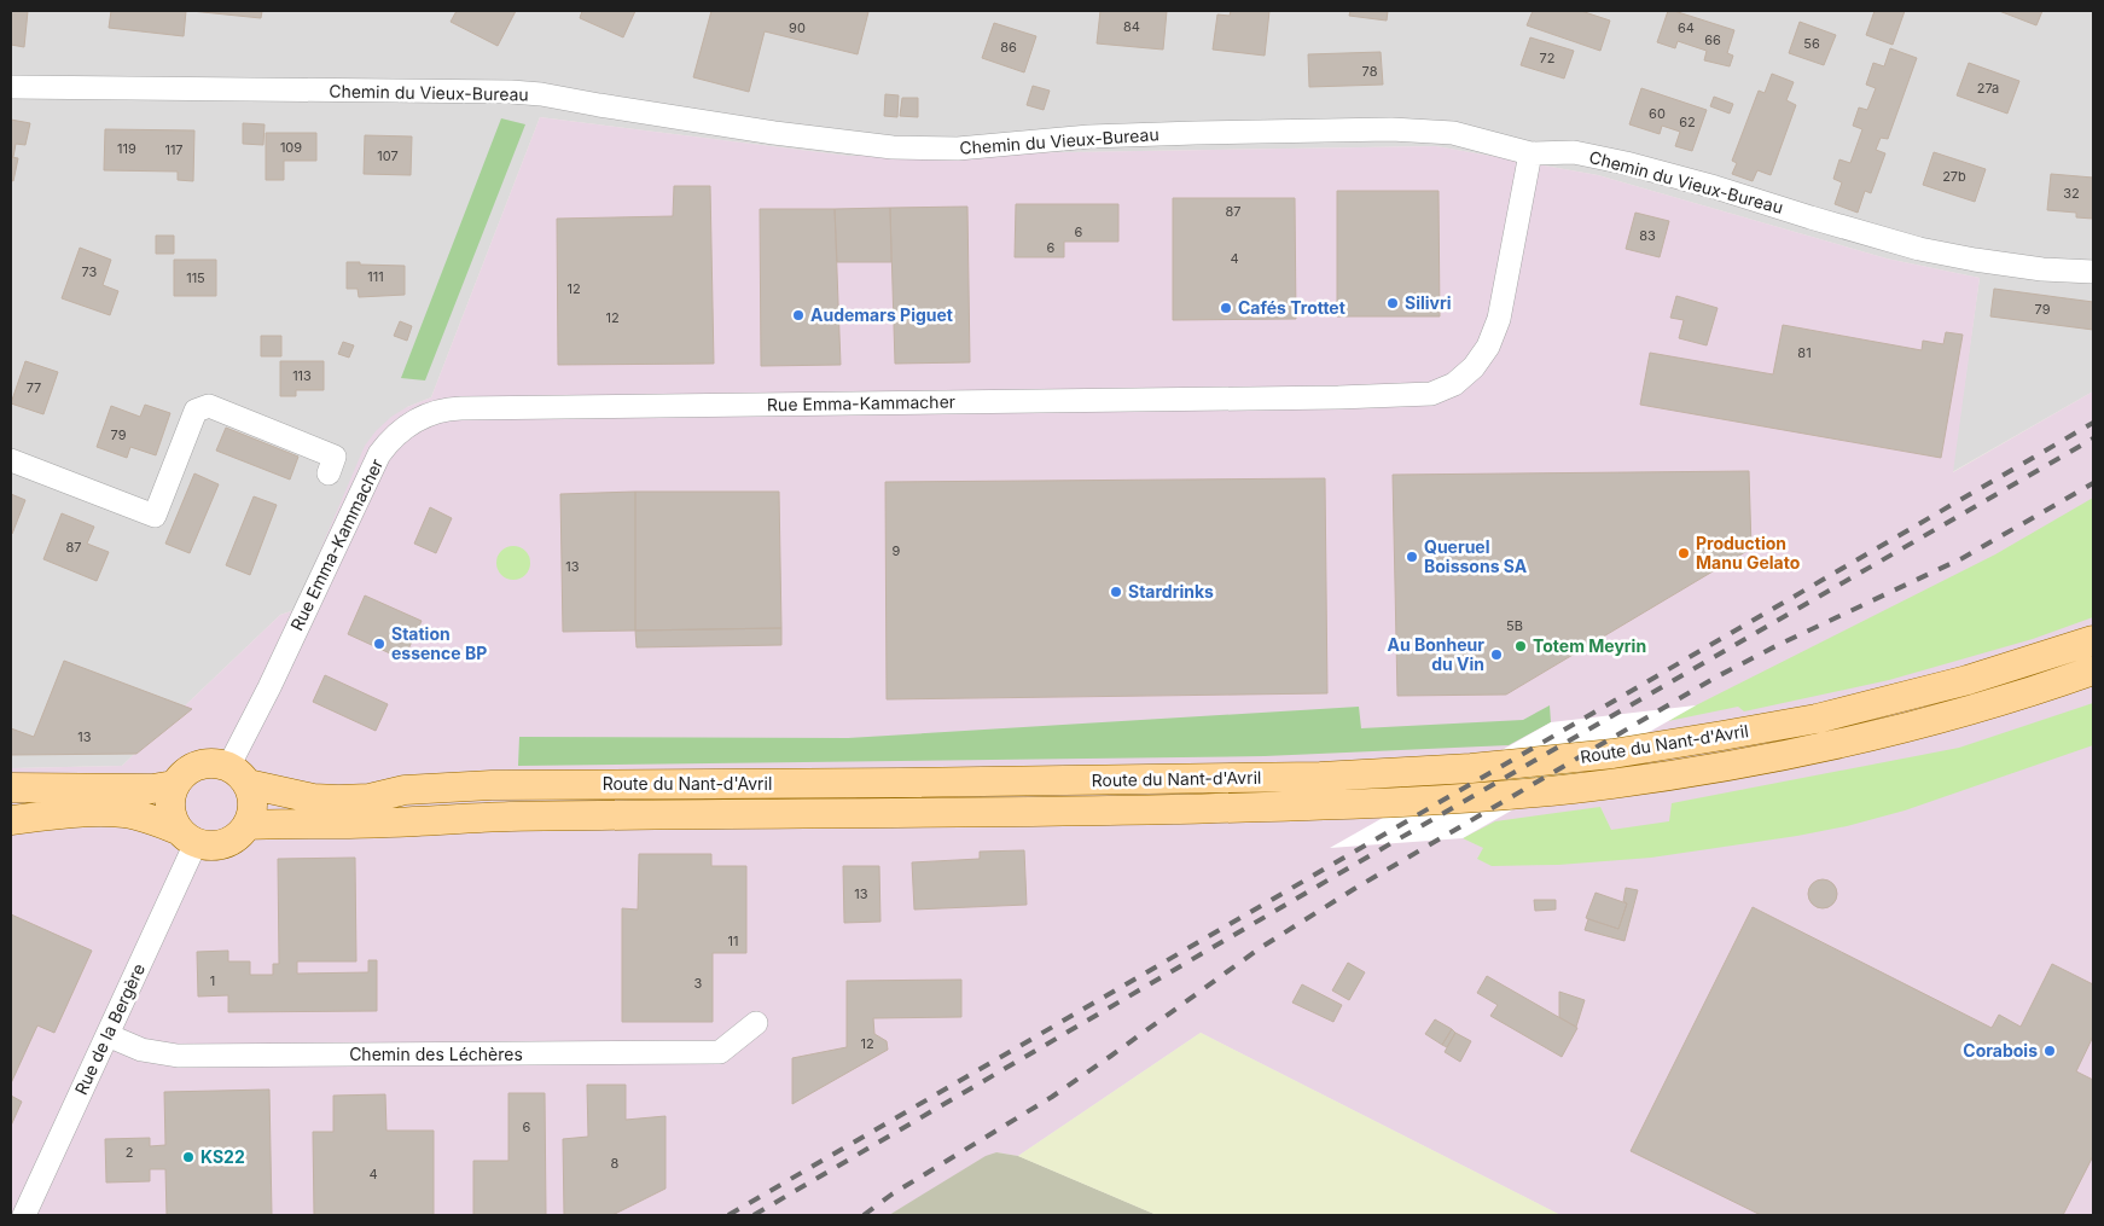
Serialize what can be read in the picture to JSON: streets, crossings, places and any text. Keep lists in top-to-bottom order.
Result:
{
  "streets": {
    "main road": ["Route du Nant-d'Avril"],
    "street": [
      "Chemin du Vieux-Bureau",
      "Rue Emma-Kammacher",
      "Rue de la Bergère",
      "Chemin des Léchères"
    ]
  },
  "crossings": [
    ["Chemin du Vieux-Bureau", "Rue Emma-Kammacher"],
    ["Rue Emma-Kammacher", "Route du Nant-d'Avril"],
    ["Rue Emma-Kammacher", "Rue de la Bergère"],
    ["Route du Nant-d'Avril", "Rue de la Bergère"],
    ["Rue de la Bergère", "Chemin des Léchères"]
  ],
  "places": [
    "Silivri",
    "Cafés Trottet",
    "Audemars Piguet",
    "Production Manu Gelato",
    "Queruel Boissons SA",
    "Stardrinks",
    "Station essence BP",
    "Totem Meyrin",
    "Au Bonheur du Vin",
    "Corabois",
    "KS22"
  ],
  "house_numbers": [
    "84",
    "90",
    "64",
    "66",
    "56",
    "86",
    "72",
    "78",
    "27a",
    "60",
    "62",
    "109",
    "119",
    "117",
    "107",
    "27b",
    "32",
    "87",
    "6",
    "83",
    "6",
    "4",
    "73",
    "111",
    "115",
    "12",
    "79",
    "12",
    "81",
    "113",
    "77",
    "79",
    "87",
    "9",
    "13",
    "5B",
    "13",
    "13",
    "11",
    "1",
    "3",
    "12",
    "6",
    "2",
    "8",
    "4"
  ]
}
